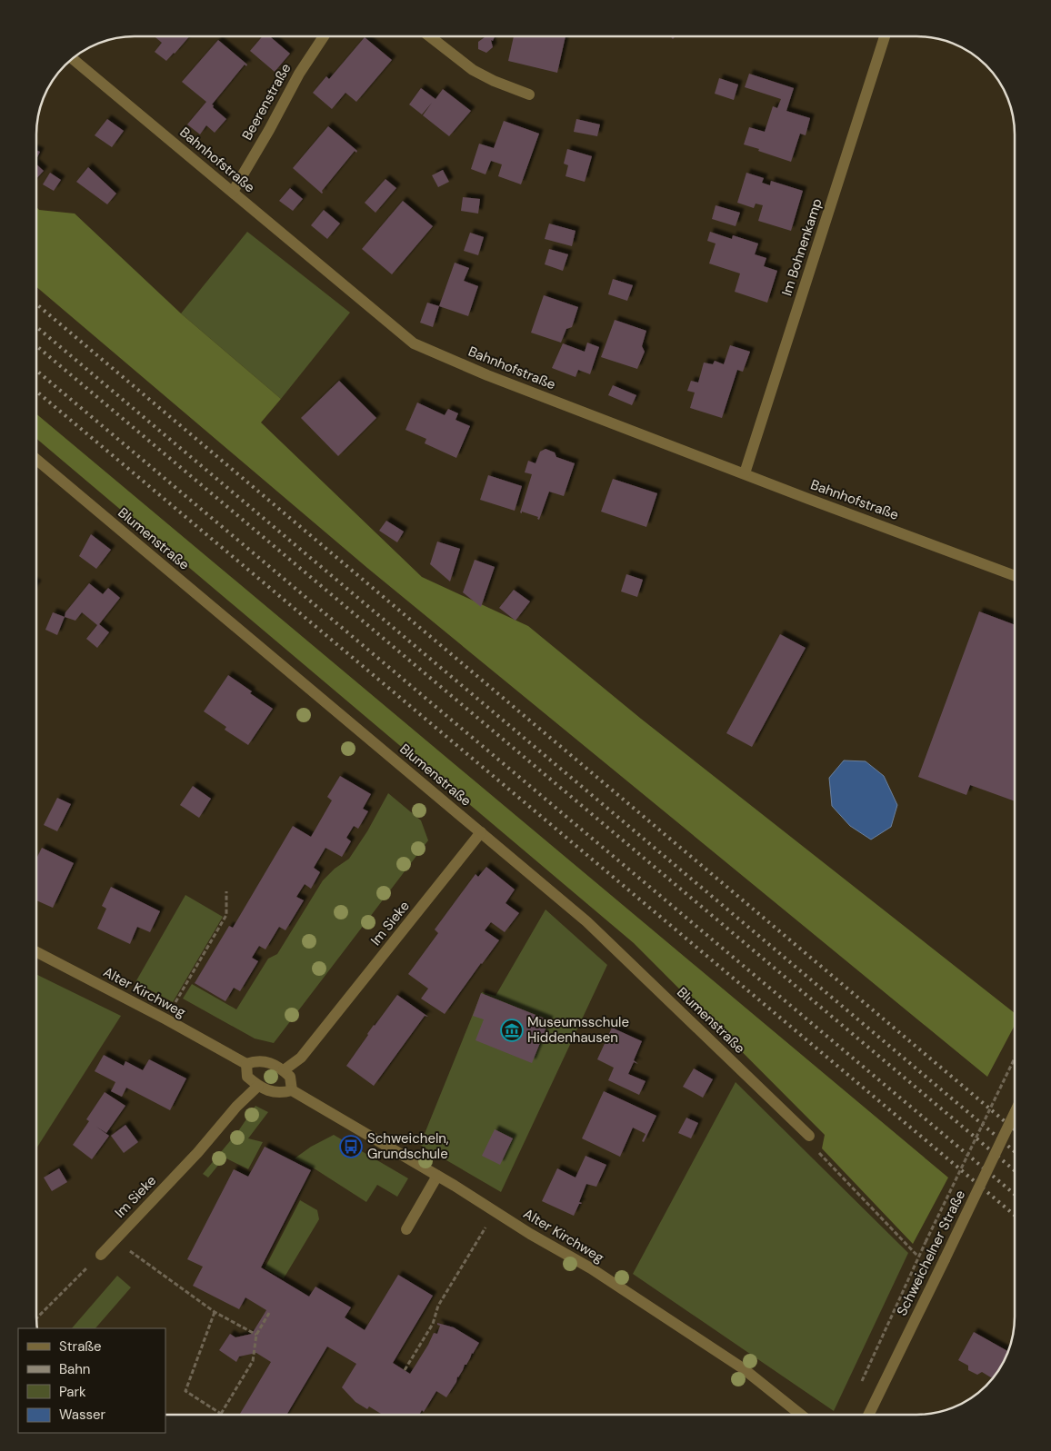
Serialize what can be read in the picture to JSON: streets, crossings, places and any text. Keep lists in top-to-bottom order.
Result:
{
  "streets": {
    "street": [
      "Beerenstraße",
      "Bahnhofstraße",
      "Im Bohnenkamp",
      "Blumenstraße",
      "Im Sieke",
      "Alter Kirchweg",
      "Schweichelner Straße"
    ]
  },
  "crossings": [
    ["Beerenstraße", "Bahnhofstraße"],
    ["Bahnhofstraße", "Im Bohnenkamp"],
    ["Blumenstraße", "Im Sieke"],
    ["Im Sieke", "Alter Kirchweg"]
  ],
  "places": {
    "museum": ["Museumsschule Hiddenhausen"],
    "bus stop": ["Schweicheln, Grundschule"]
  },
  "legend": [
    "Straße",
    "Bahn",
    "Park",
    "Wasser"
  ]
}
